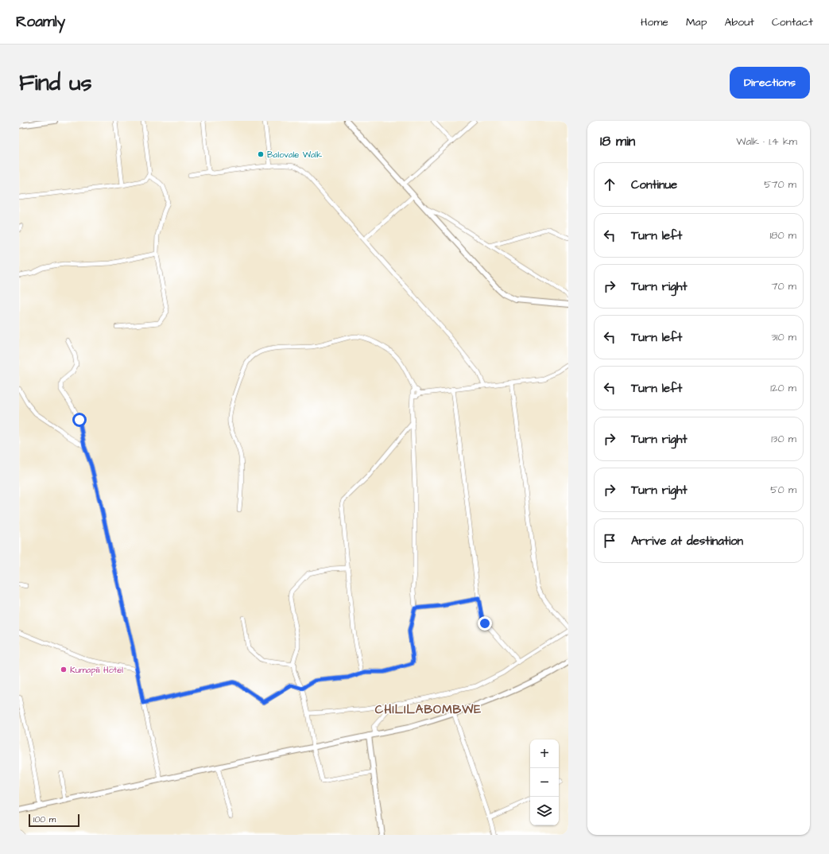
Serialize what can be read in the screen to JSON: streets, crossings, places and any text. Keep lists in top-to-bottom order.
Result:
{
  "districts": ["CHILILABOMBWE"],
  "places": ["Balovale Walk", "Kumapili Hotel"],
  "scale_bar": "100 m",
  "page": {
    "header": "Roamly",
    "nav": [
      "Home",
      "Map",
      "About",
      "Contact"
    ],
    "buttons": "Directions",
    "title": "Find us",
    "heading": ["18 min", "Walk · 1.4 km"],
    "list": [
      ["Continue", "570 m"],
      ["Turn left", "180 m"],
      ["Turn right", "70 m"],
      ["Turn left", "310 m"],
      ["Turn left", "120 m"],
      ["Turn right", "130 m"],
      ["Turn right", "50 m"],
      "Arrive at destination"
    ],
    "map_buttons": ["+", "−"],
    "scale": "100 m"
  }
}
